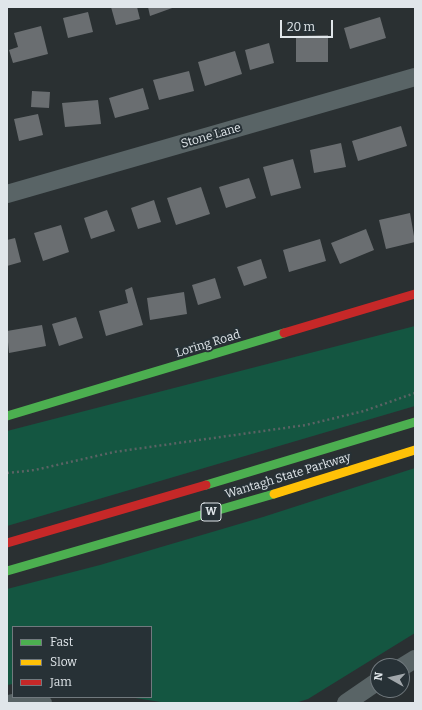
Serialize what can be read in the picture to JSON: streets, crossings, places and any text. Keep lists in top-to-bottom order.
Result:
{
  "streets": {
    "main road": ["Loring Road", "Wantagh State Parkway", "W"],
    "street": ["Stone Lane"]
  },
  "legend": ["Fast", "Slow", "Jam"],
  "scale_bar": "20 m",
  "north": "left"
}
